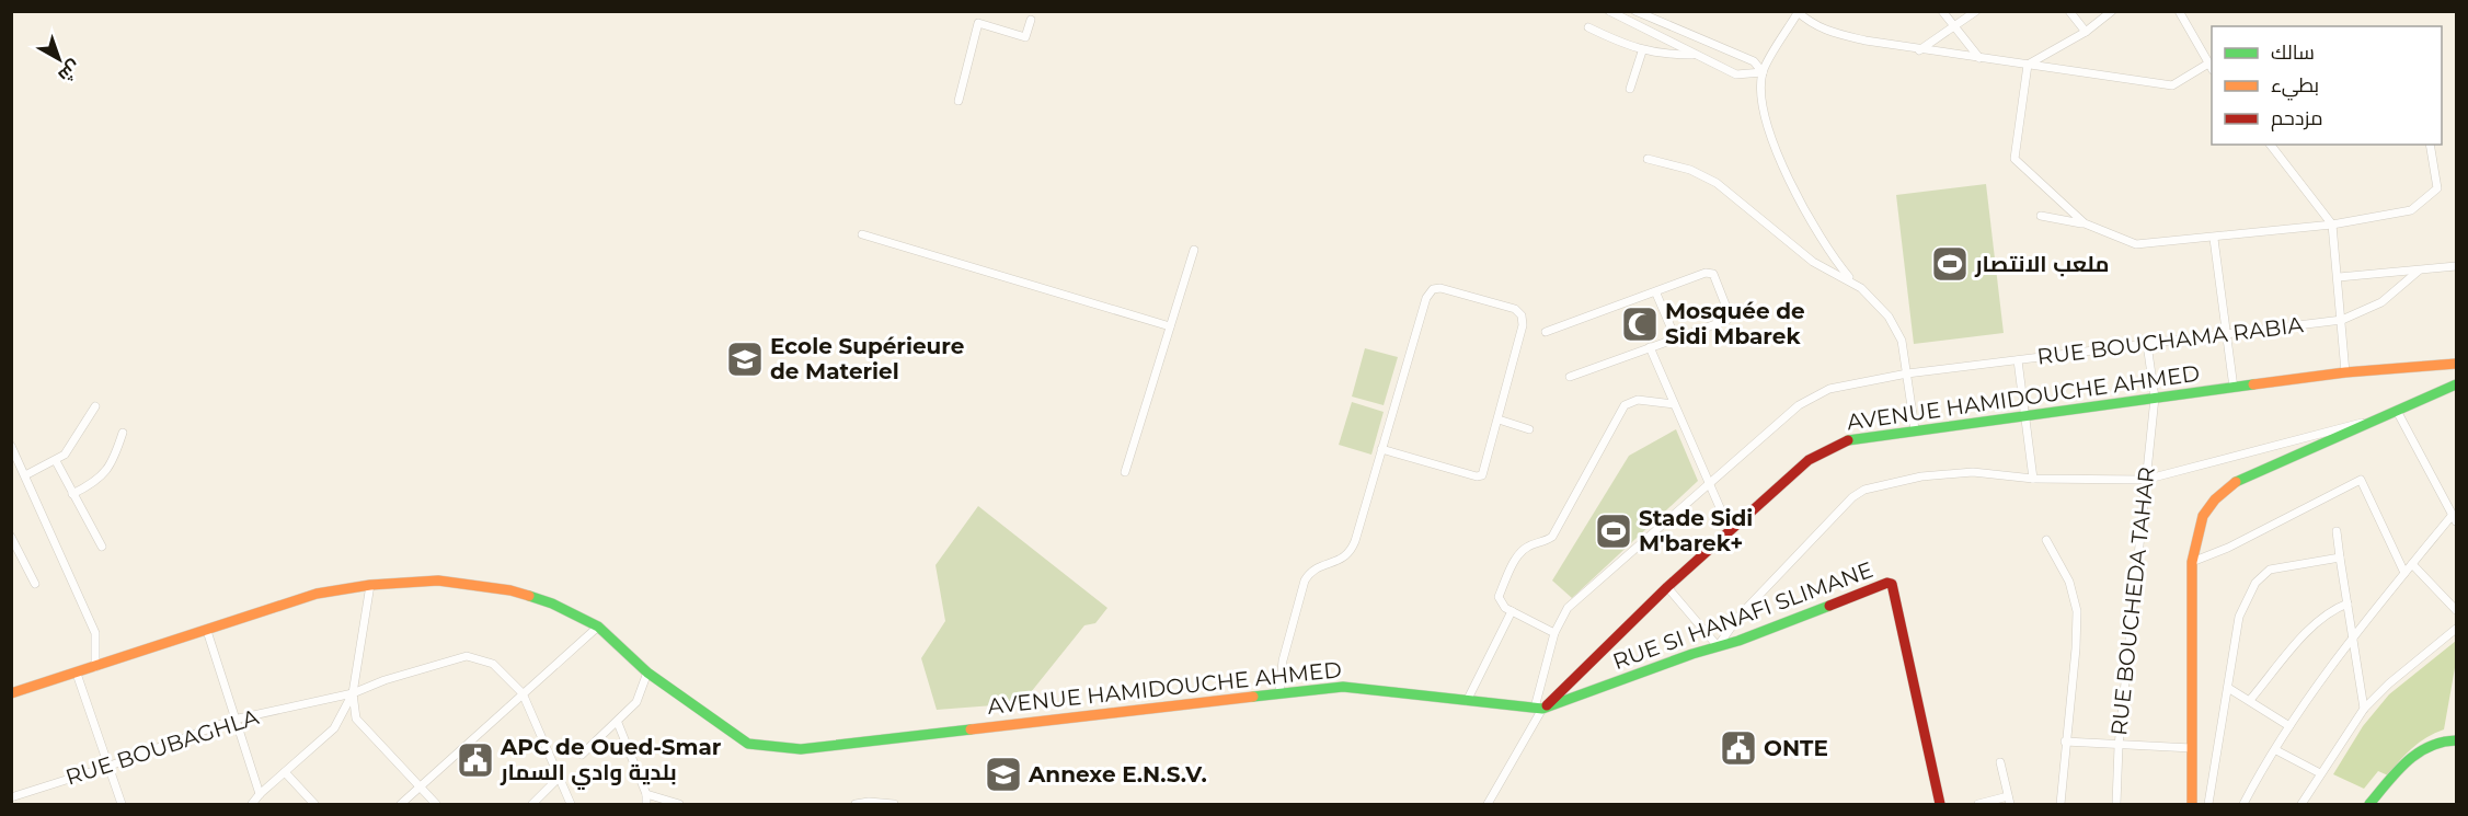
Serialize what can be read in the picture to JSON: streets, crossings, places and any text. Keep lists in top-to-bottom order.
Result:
{
  "streets": {
    "main road": ["AVENUE HAMIDOUCHE AHMED", "RUE SI HANAFI SLIMANE"],
    "street": ["RUE BOUCHAMA RABIA", "RUE BOUCHEDA TAHAR", "RUE BOUBAGHLA"]
  },
  "crossings": [
    ["RUE BOUCHAMA RABIA", "AVENUE HAMIDOUCHE AHMED"],
    ["RUE BOUCHAMA RABIA", "RUE BOUCHEDA TAHAR"],
    ["RUE BOUCHAMA RABIA", "RUE SI HANAFI SLIMANE"],
    ["AVENUE HAMIDOUCHE AHMED", "RUE BOUCHEDA TAHAR"],
    ["AVENUE HAMIDOUCHE AHMED", "RUE SI HANAFI SLIMANE"]
  ],
  "places": {
    "sports": ["ملعب الانتصار", "Stade Sidi M'barek+"],
    "mosque": ["Mosquée de Sidi Mbarek"],
    "school or university": ["Ecole Supérieure de Materiel", "Annexe E.N.S.V."],
    "public building": ["ONTE", "APC de Oued-Smar بلدية وادي السمار"]
  },
  "legend": ["سالك", "بطيء", "مزدحم"],
  "north": "bottom right"
}
